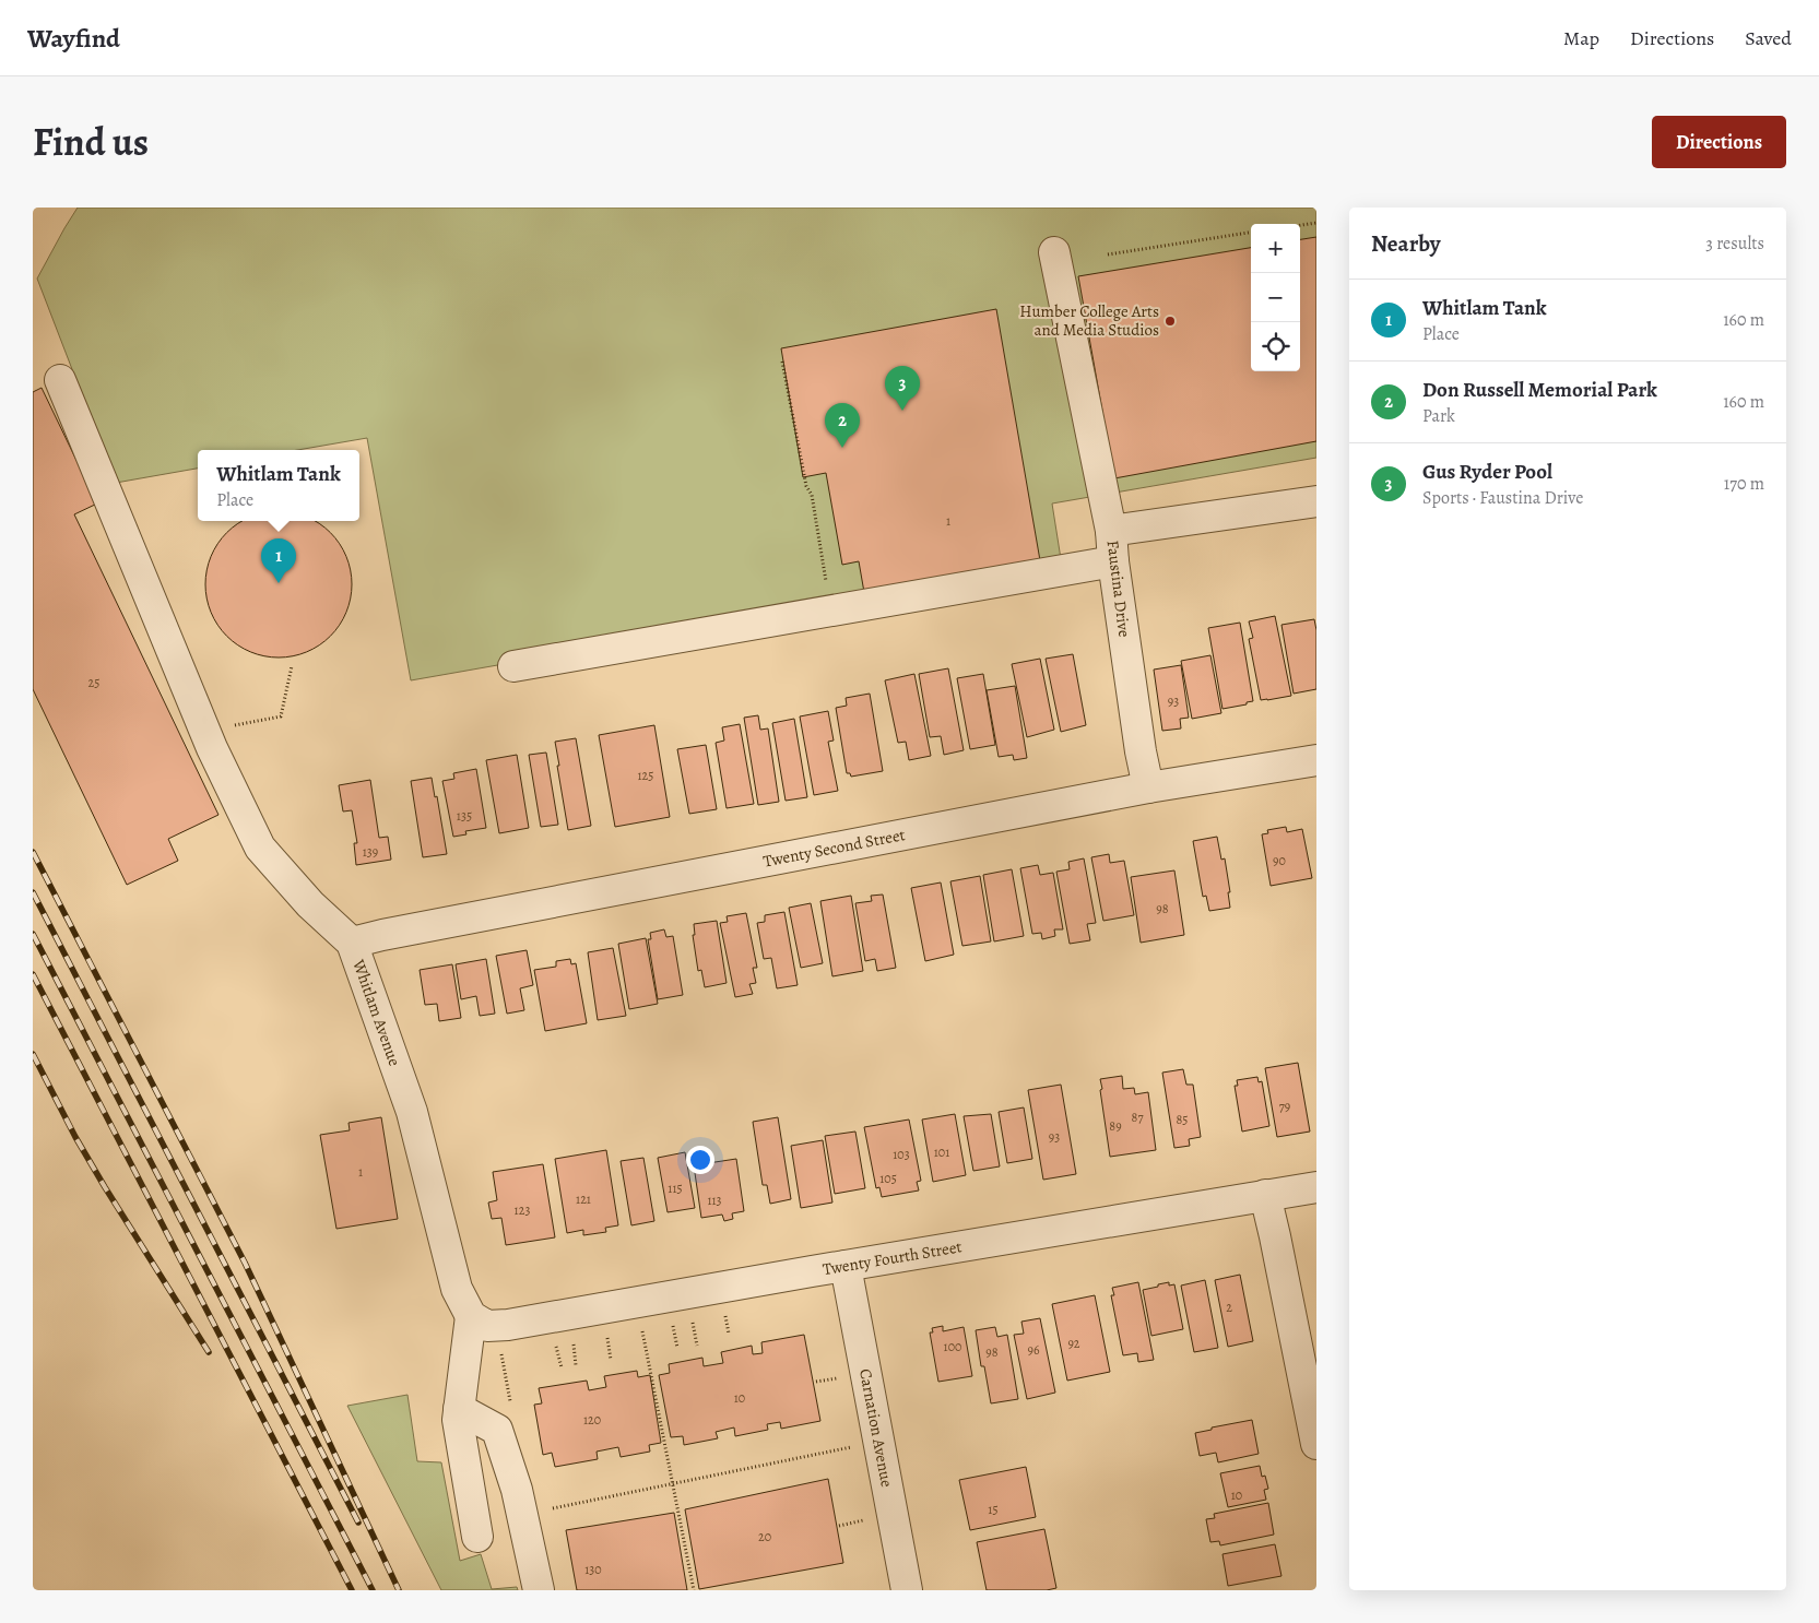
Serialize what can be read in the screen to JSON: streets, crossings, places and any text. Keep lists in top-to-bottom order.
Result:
{
  "streets": {
    "street": [
      "Faustina Drive",
      "Twenty Second Street",
      "Whitlam Avenue",
      "Twenty Fourth Street",
      "Carnation Avenue"
    ]
  },
  "crossings": [
    ["Faustina Drive", "Twenty Second Street"],
    ["Twenty Second Street", "Whitlam Avenue"],
    ["Whitlam Avenue", "Twenty Fourth Street"],
    ["Twenty Fourth Street", "Carnation Avenue"]
  ],
  "places": ["Humber College Arts and Media Studios"],
  "house_numbers": [
    "1",
    "25",
    "93",
    "125",
    "135",
    "139",
    "90",
    "98",
    "79",
    "87",
    "85",
    "89",
    "93",
    "101",
    "103",
    "1",
    "105",
    "115",
    "121",
    "113",
    "123",
    "2",
    "92",
    "100",
    "96",
    "98",
    "10",
    "120",
    "10",
    "15",
    "20",
    "130"
  ],
  "page": {
    "header": "Wayfind",
    "nav": ["Map", "Directions", "Saved"],
    "title": "Find us",
    "buttons": "Directions",
    "heading": ["Nearby", "3 results"],
    "map_buttons": ["+", "−"],
    "list": [
      {
        "mark": "1",
        "name": "Whitlam Tank",
        "note": "Place",
        "value": "160 m"
      },
      {
        "mark": "2",
        "name": "Don Russell Memorial Park",
        "note": "Park",
        "value": "160 m"
      },
      {
        "mark": "3",
        "name": "Gus Ryder Pool",
        "note": "Sports · Faustina Drive",
        "value": "170 m"
      }
    ],
    "pins": ["3", "2", "1"],
    "popup": ["Whitlam Tank", "Place"]
  }
}
